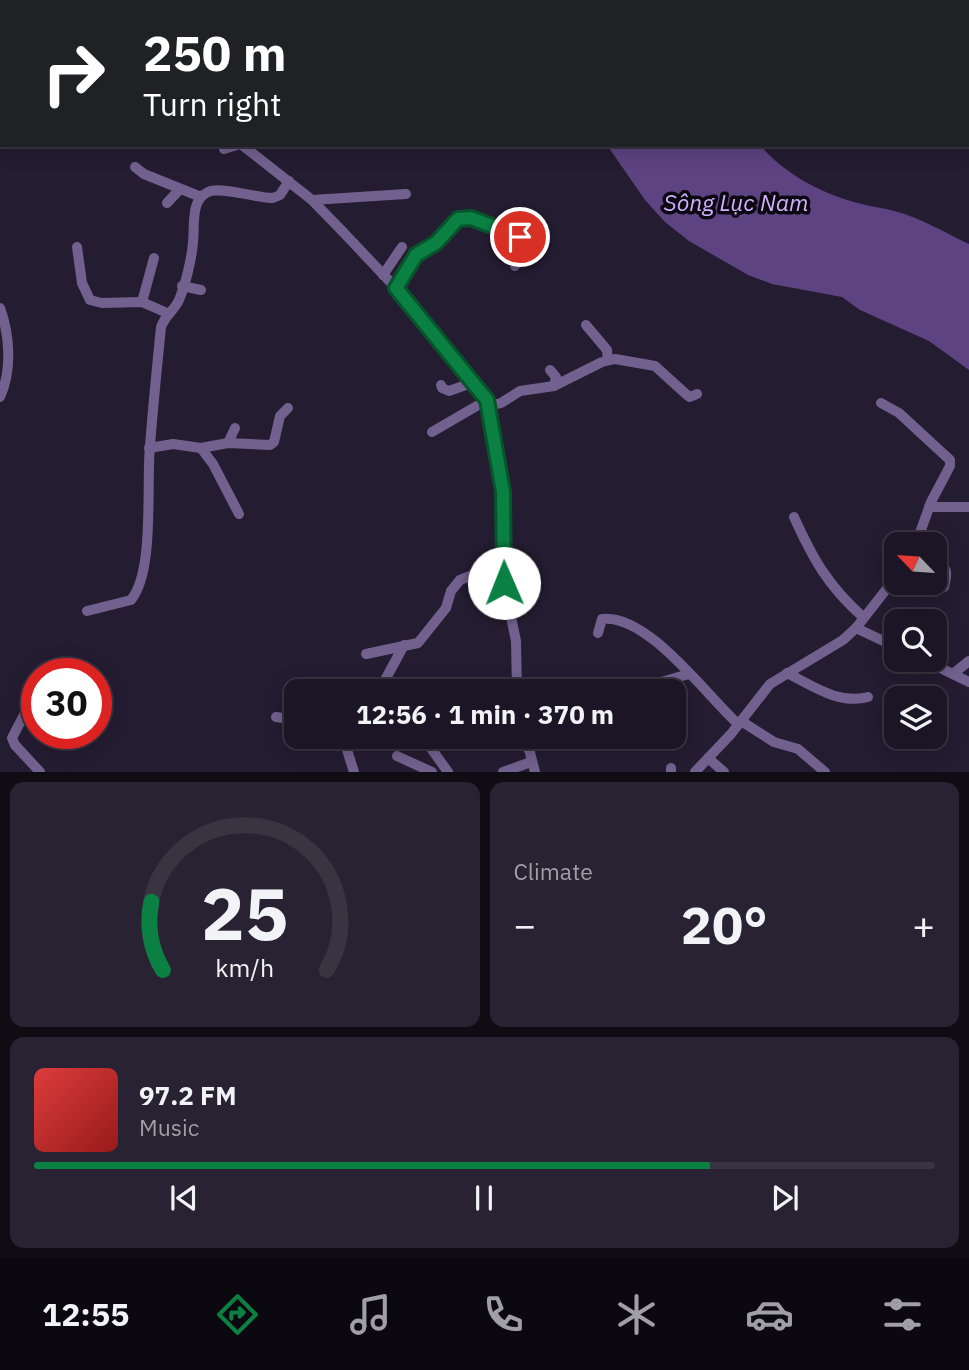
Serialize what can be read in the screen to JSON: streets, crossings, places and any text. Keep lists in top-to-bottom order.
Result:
{
  "water": ["Sông Lục Nam"],
  "north": "top left",
  "page": {
    "turn": ["250 m", "Turn right"],
    "limit": "30",
    "trip": "12:56 · 1 min · 370 m",
    "tile": "Climate",
    "heat": ["−", "20°", "+"],
    "song": ["97.2 FM", "Music"],
    "tabs": "12:55",
    "gauge": ["25", "km/h"]
  }
}
